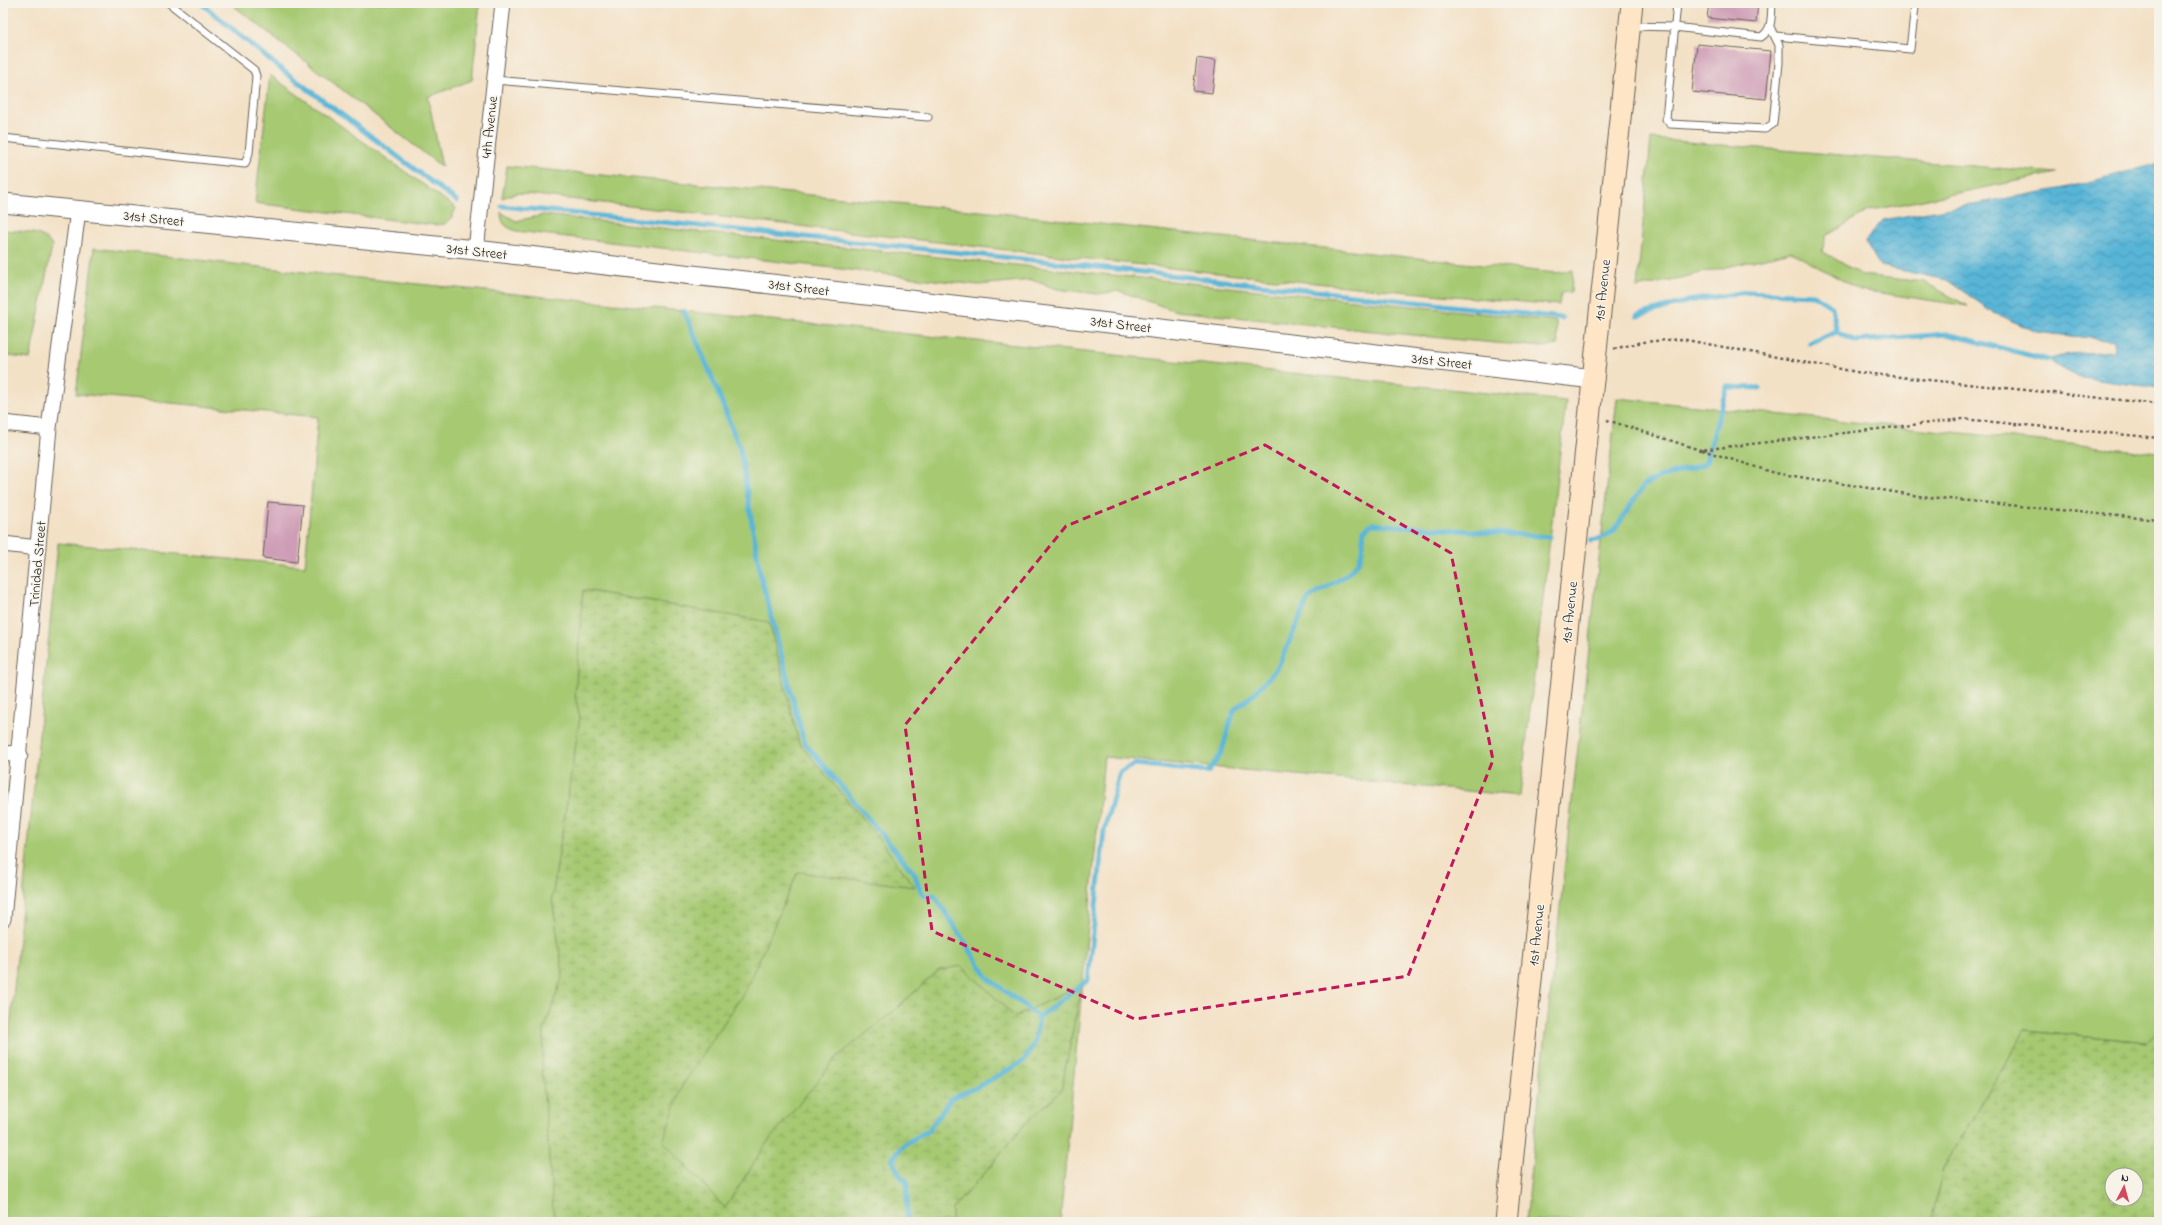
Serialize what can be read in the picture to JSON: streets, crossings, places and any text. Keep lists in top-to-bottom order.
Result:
{
  "streets": {
    "main road": ["1st Avenue"],
    "street": ["4th Avenue", "31st Street", "Trinidad Street"]
  },
  "crossings": [
    ["4th Avenue", "31st Street"],
    ["31st Street", "1st Avenue"],
    ["31st Street", "Trinidad Street"]
  ],
  "north": "top"
}
